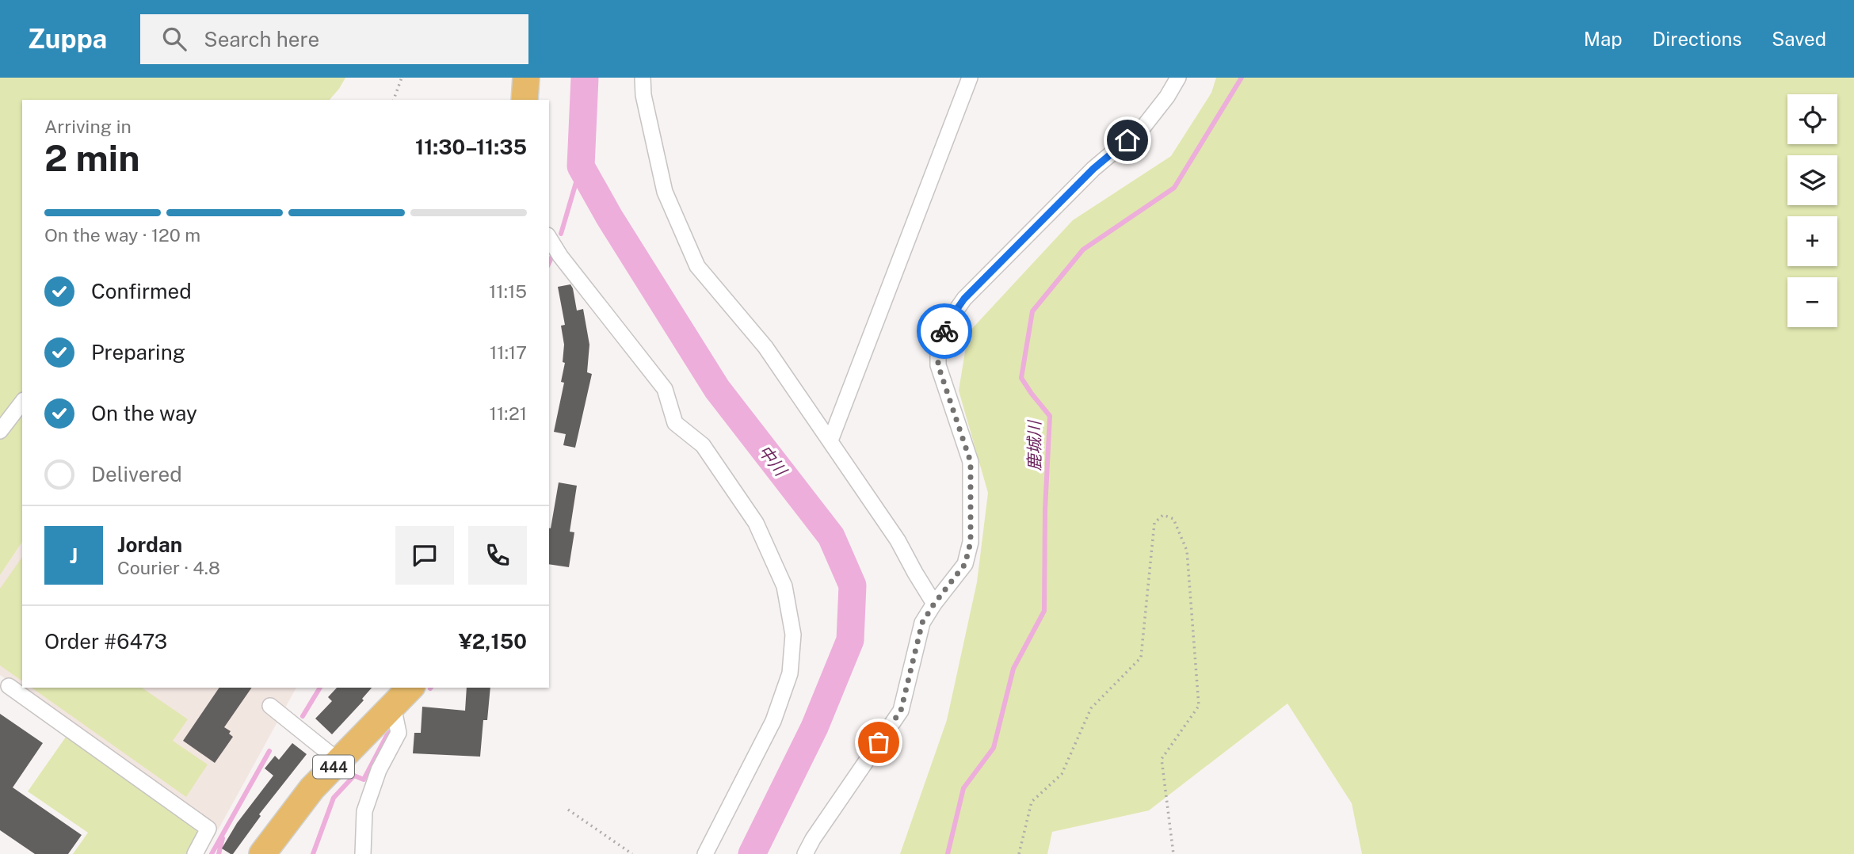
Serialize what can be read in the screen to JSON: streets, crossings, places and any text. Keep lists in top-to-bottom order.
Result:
{
  "streets": {
    "highway": ["444"]
  },
  "water": ["鹿城川", "中川"],
  "page": {
    "header": "Zuppa",
    "search": "Search here",
    "nav": ["Map", "Directions", "Saved"],
    "map_buttons": ["+", "−"],
    "heading": ["2 min", "Arriving in", "11:30–11:35"],
    "panel": [
      "Jordan",
      "Courier · 4.8",
      "Order #6473",
      "¥2,150"
    ],
    "bar": "On the way · 120 m",
    "list": [
      ["Confirmed", "11:15"],
      ["Preparing", "11:17"],
      ["On the way", "11:21"],
      "Delivered"
    ],
    "round": "J"
  }
}
